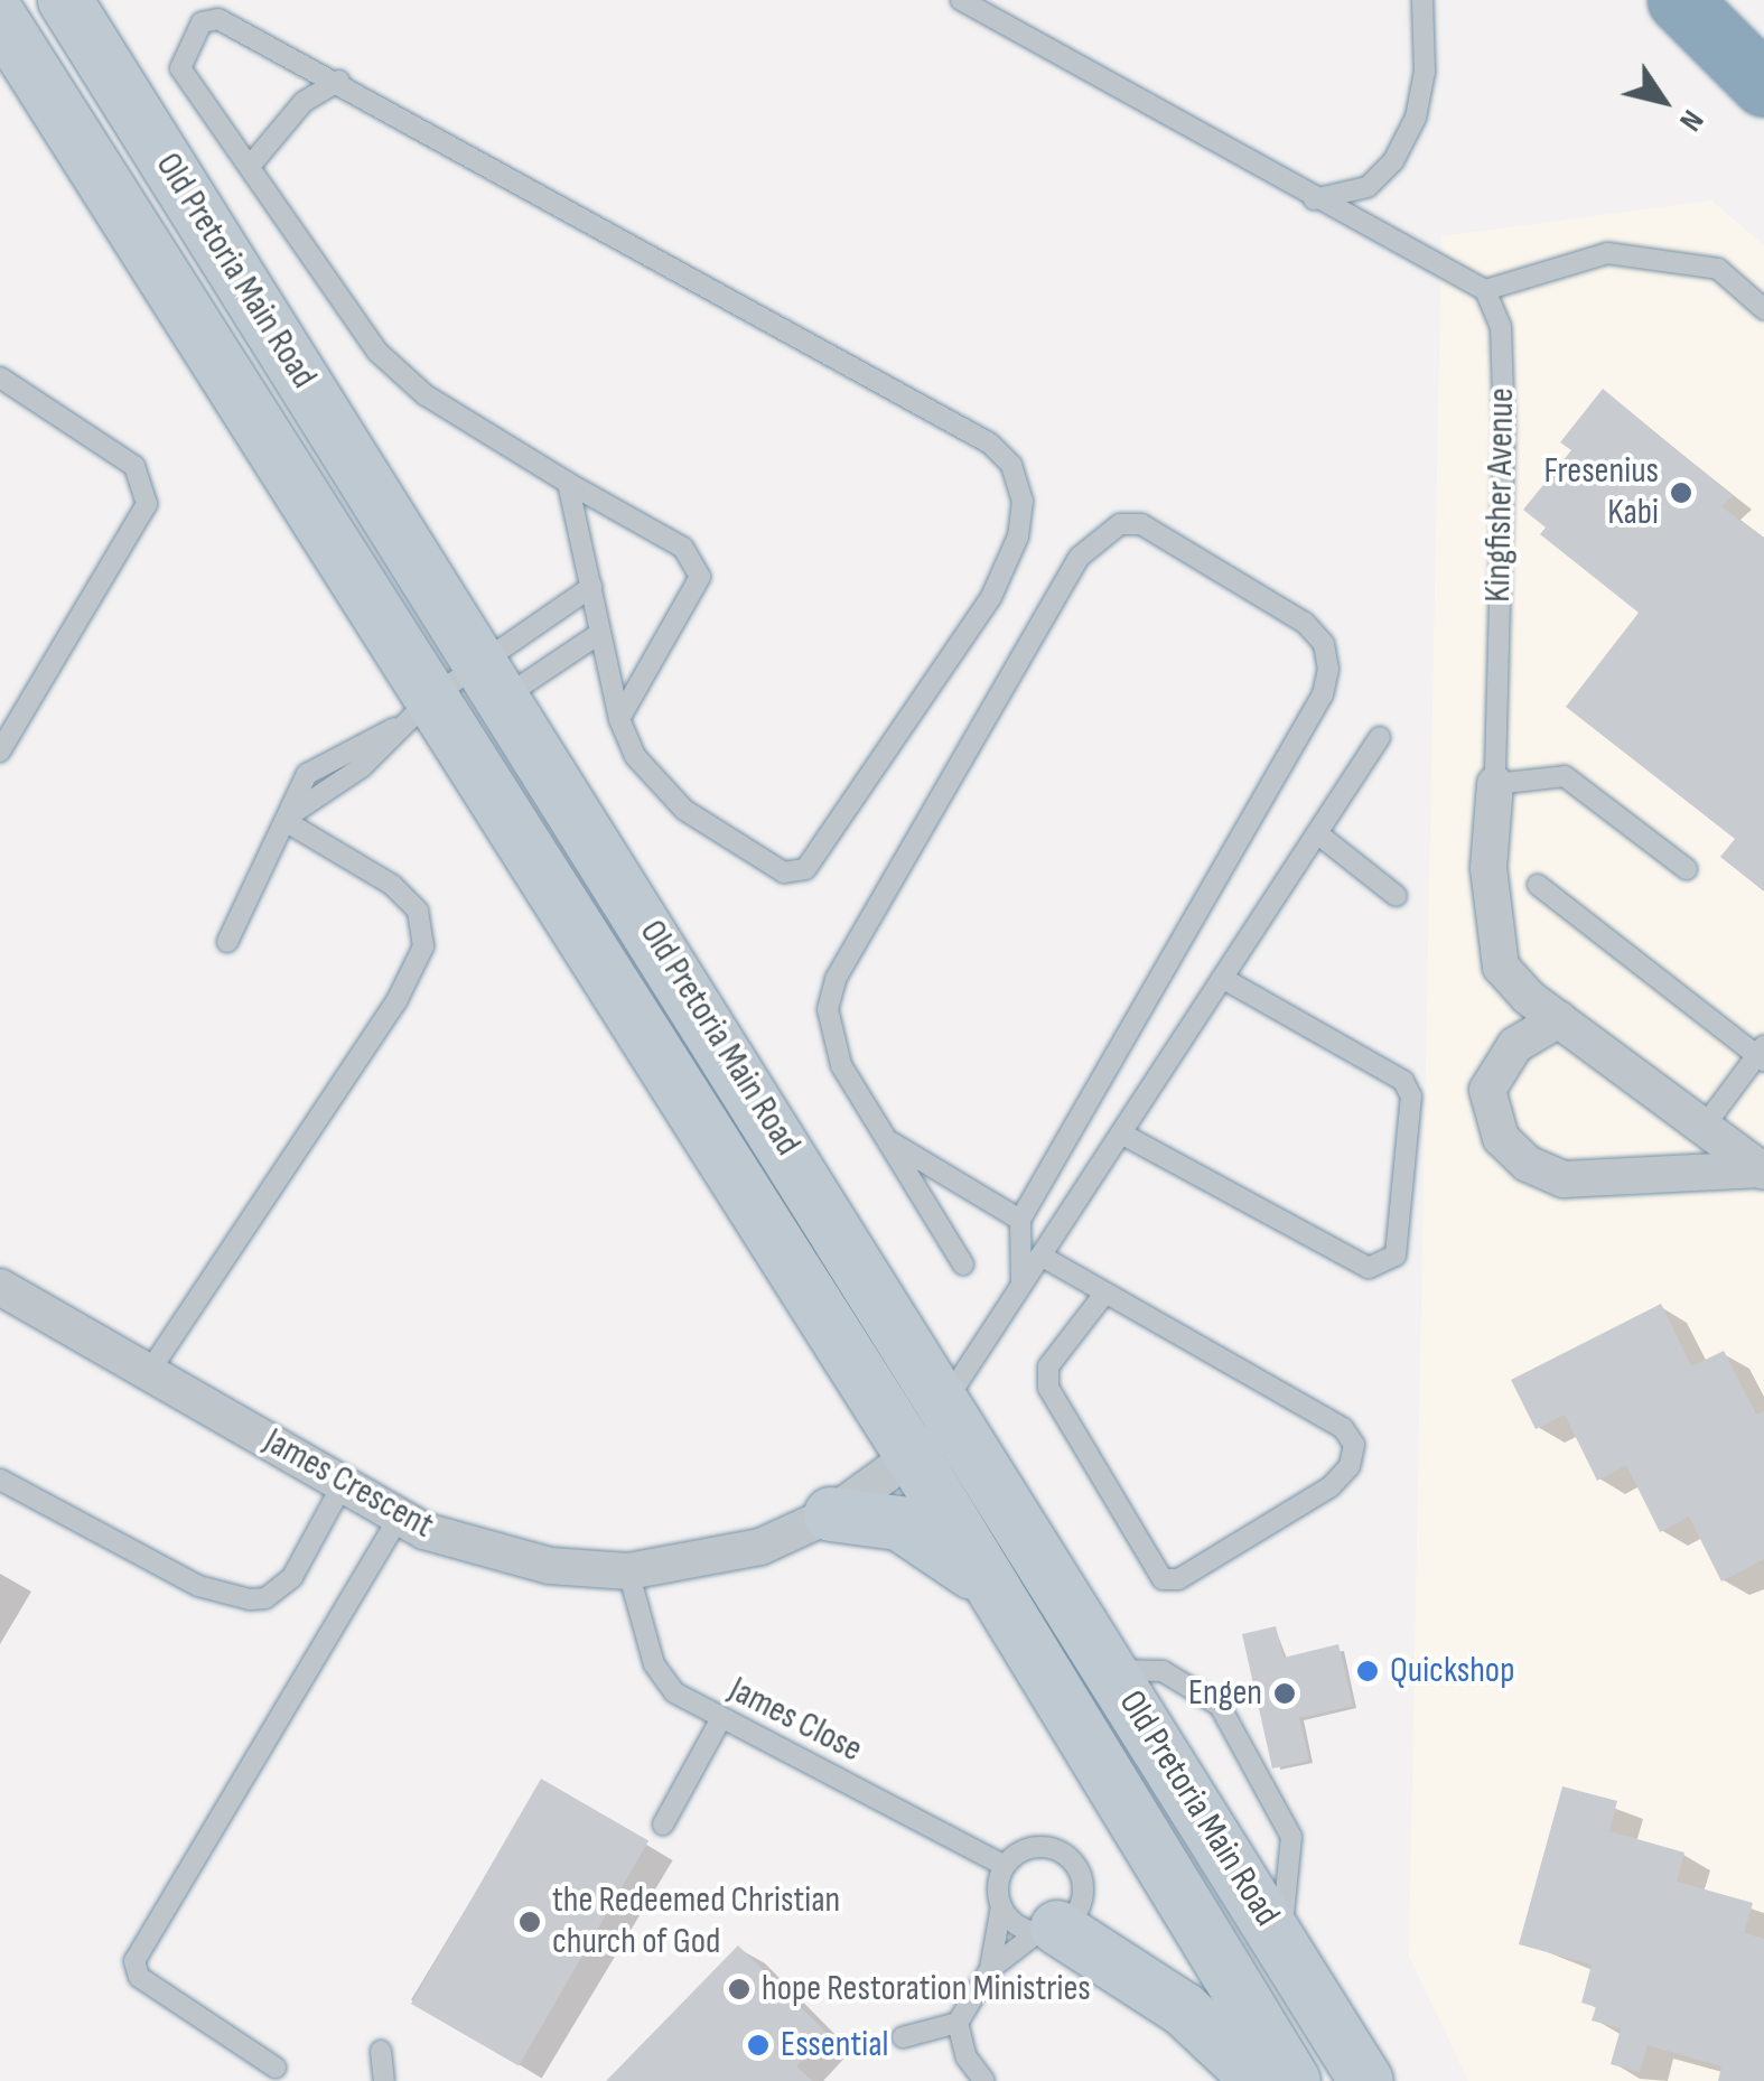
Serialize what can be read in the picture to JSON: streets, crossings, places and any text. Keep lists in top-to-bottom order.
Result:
{
  "streets": {
    "main road": ["Old Pretoria Main Road"],
    "street": ["Kingfisher Avenue", "James Crescent"],
    "lane": ["James Close"]
  },
  "crossings": [
    ["Old Pretoria Main Road", "James Crescent"],
    ["James Crescent", "James Close"]
  ],
  "places": [
    "Fresenius Kabi",
    "Quickshop",
    "Engen",
    "the Redeemed Christian church of God",
    "hope Restoration Ministries",
    "Essential"
  ],
  "north": "bottom right"
}
